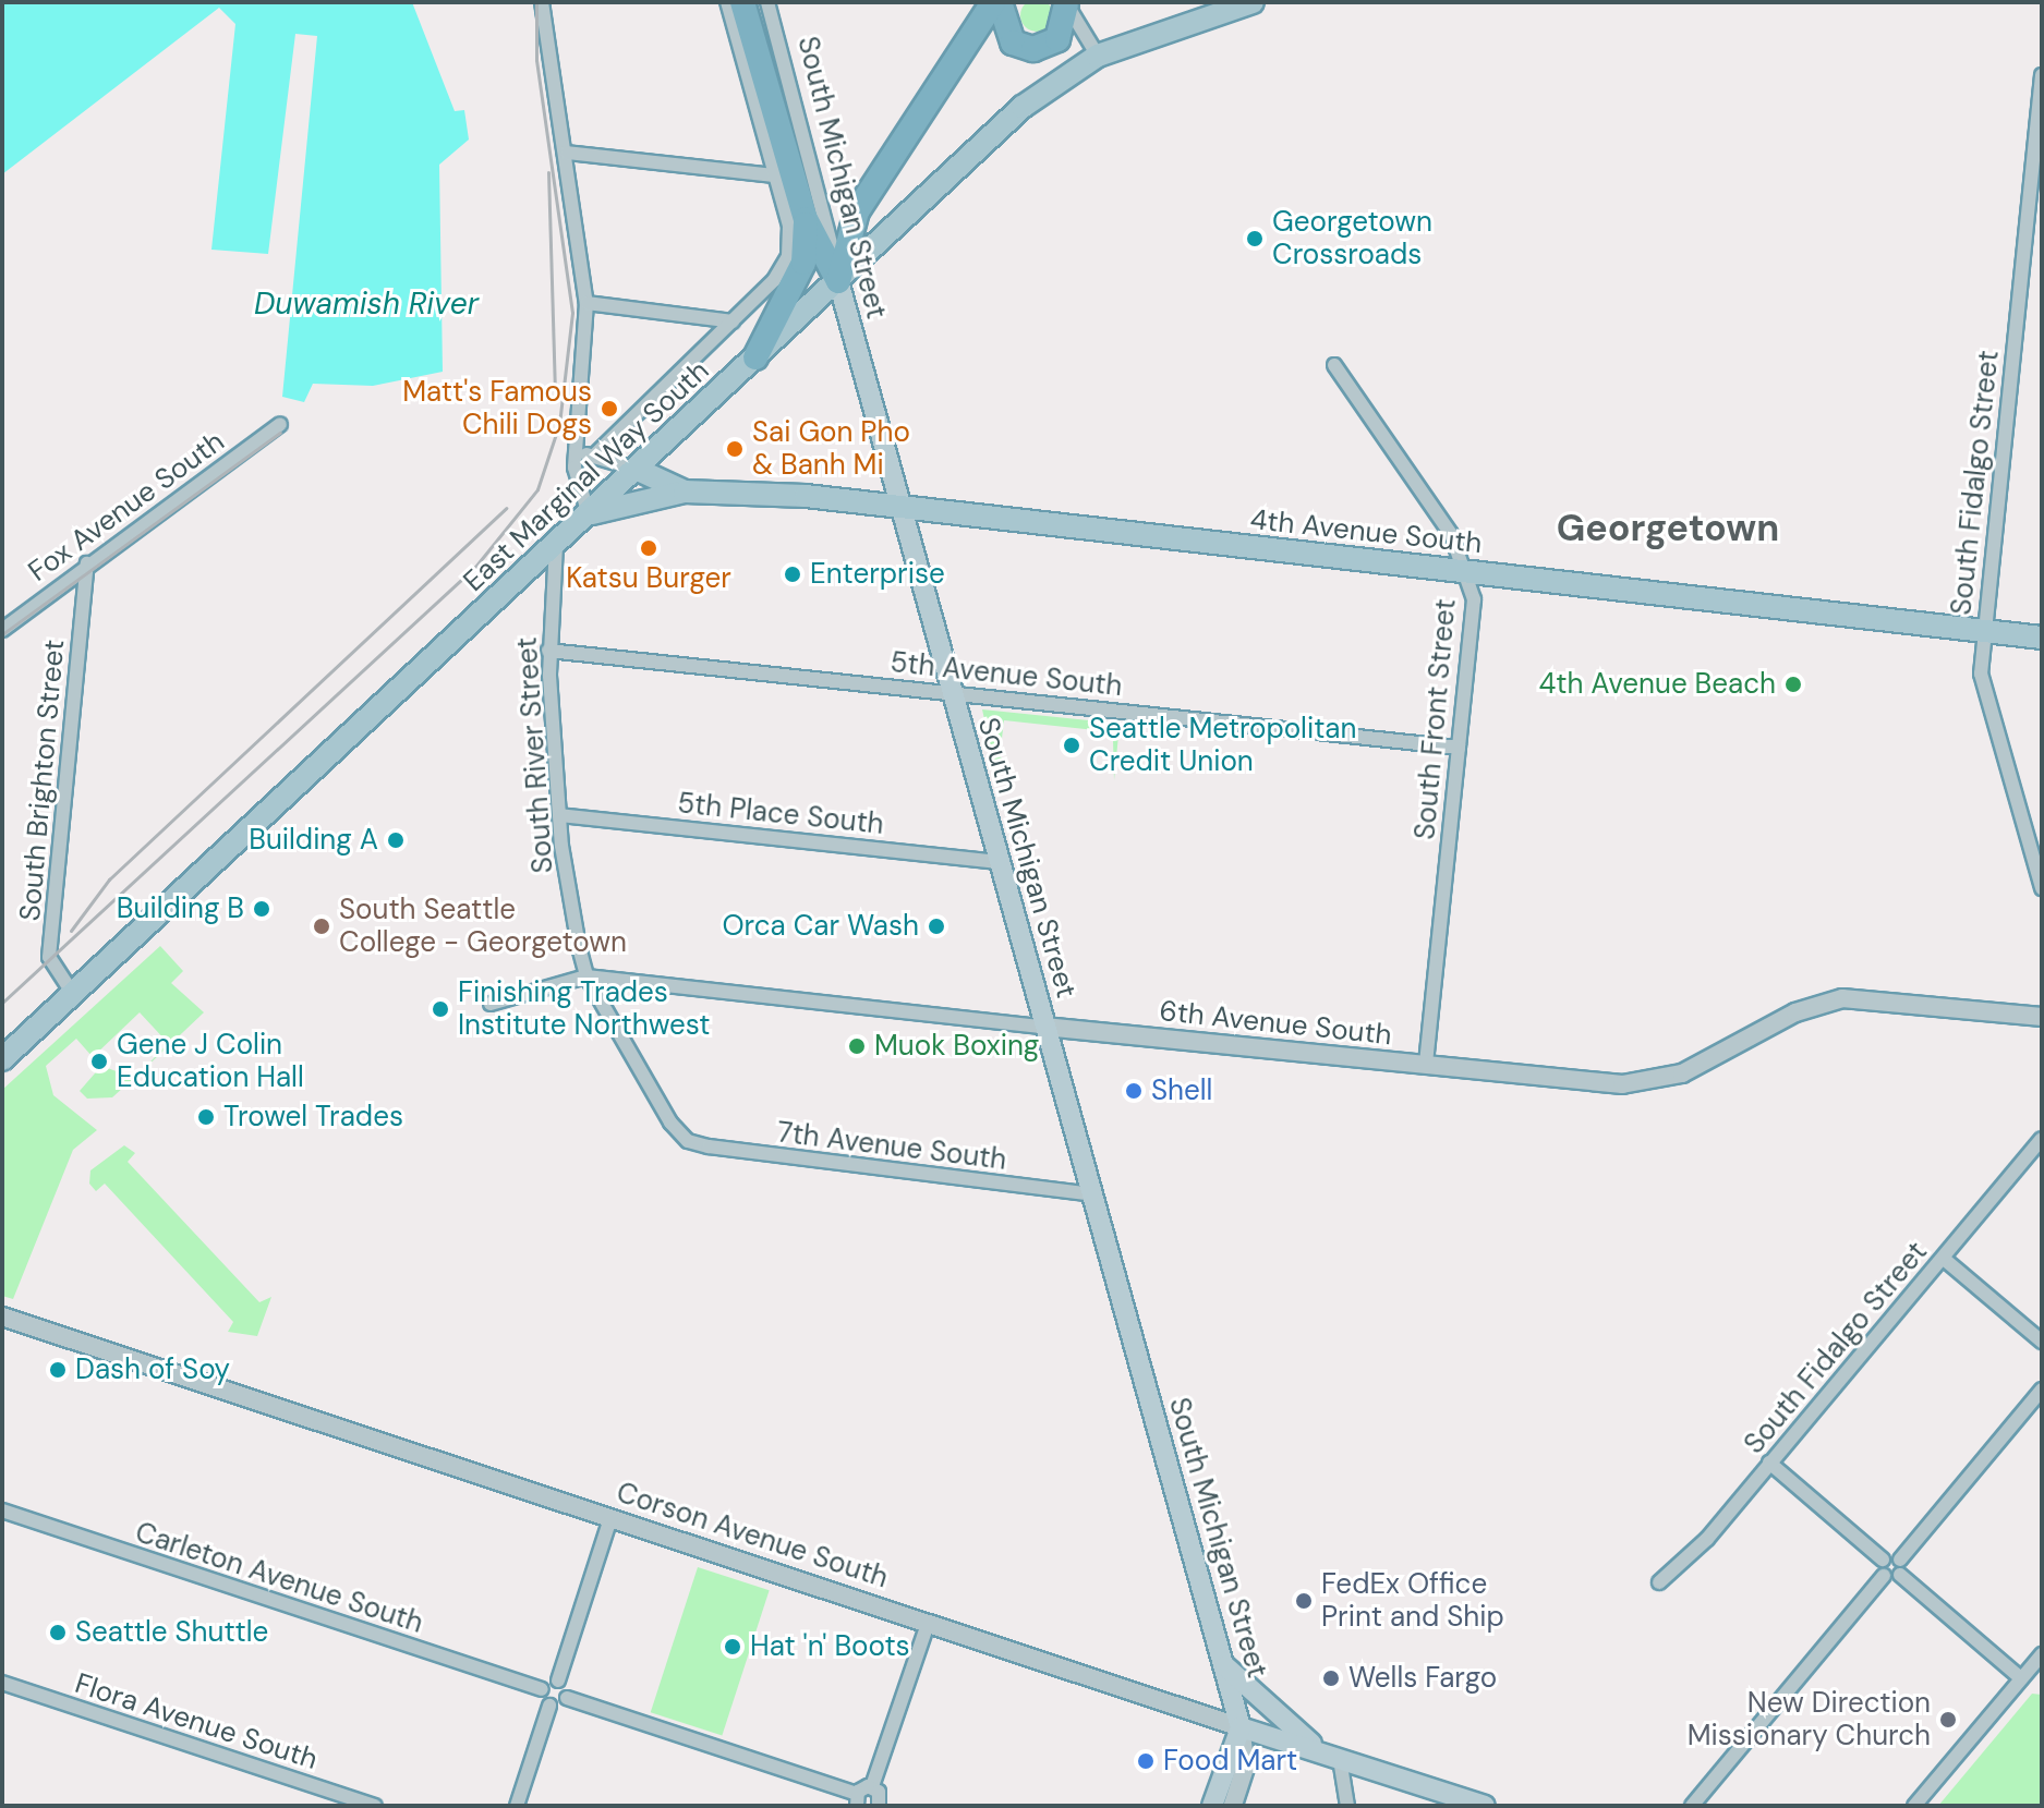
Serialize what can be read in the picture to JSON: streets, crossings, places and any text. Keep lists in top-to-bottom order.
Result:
{
  "streets": {
    "main road": [
      "South Michigan Street",
      "East Marginal Way South",
      "4th Avenue South",
      "Corson Avenue South"
    ],
    "street": [
      "South Fidalgo Street",
      "Fox Avenue South",
      "5th Avenue South",
      "South Front Street",
      "South River Street",
      "South Brighton Street",
      "5th Place South",
      "6th Avenue South",
      "7th Avenue South",
      "Carleton Avenue South",
      "Flora Avenue South"
    ]
  },
  "crossings": [
    ["South Michigan Street", "East Marginal Way South"],
    ["South Michigan Street", "4th Avenue South"],
    ["South Michigan Street", "5th Avenue South"],
    ["South Michigan Street", "5th Place South"],
    ["South Michigan Street", "6th Avenue South"],
    ["South Michigan Street", "7th Avenue South"],
    ["South Michigan Street", "Corson Avenue South"],
    ["East Marginal Way South", "4th Avenue South"],
    ["East Marginal Way South", "South River Street"],
    ["East Marginal Way South", "South Brighton Street"],
    ["South Fidalgo Street", "4th Avenue South"],
    ["Fox Avenue South", "South Brighton Street"],
    ["4th Avenue South", "South Front Street"],
    ["5th Avenue South", "South Front Street"],
    ["5th Avenue South", "South River Street"],
    ["South Front Street", "6th Avenue South"],
    ["South River Street", "5th Place South"],
    ["South River Street", "6th Avenue South"],
    ["South River Street", "7th Avenue South"]
  ],
  "districts": ["Georgetown"],
  "water": ["Duwamish River"],
  "places": [
    "Georgetown Crossroads",
    "Matt's Famous Chili Dogs",
    "Sai Gon Pho & Banh Mi",
    "Katsu Burger",
    "Enterprise",
    "4th Avenue Beach",
    "Seattle Metropolitan Credit Union",
    "Building A",
    "Building B",
    "South Seattle College - Georgetown",
    "Orca Car Wash",
    "Finishing Trades Institute Northwest",
    "Muok Boxing",
    "Gene J Colin Education Hall",
    "Shell",
    "Trowel Trades",
    "Dash of Soy",
    "FedEx Office Print and Ship",
    "Seattle Shuttle",
    "Hat 'n' Boots",
    "Wells Fargo",
    "New Direction Missionary Church",
    "Food Mart"
  ]
}
